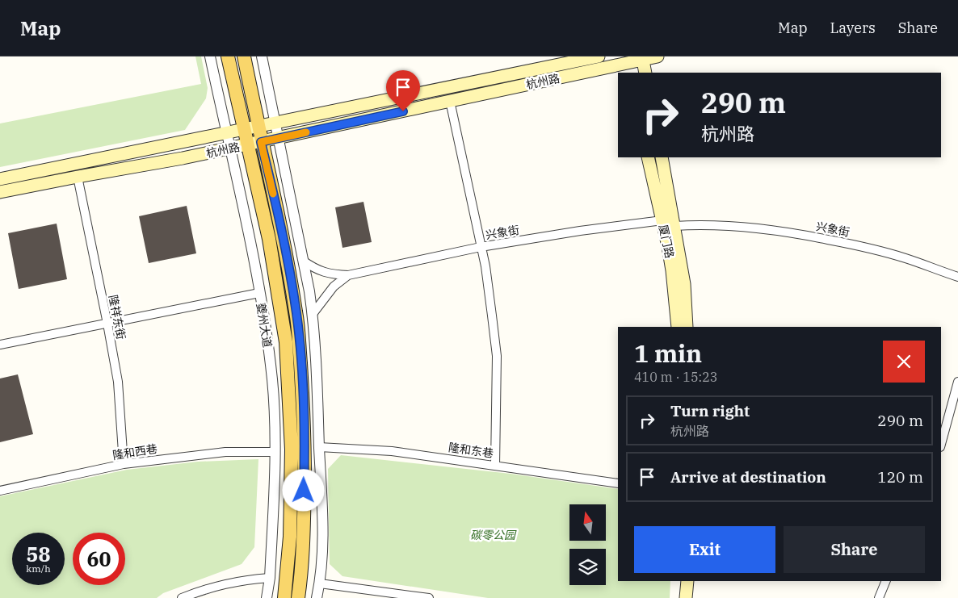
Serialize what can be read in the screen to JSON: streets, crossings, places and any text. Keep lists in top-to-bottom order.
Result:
{
  "streets": {
    "main road": ["杭州路", "厦门路", "夔州大道"],
    "street": [
      "兴象街",
      "隆祥东街",
      "隆和东巷",
      "隆和西巷"
    ]
  },
  "crossings": [
    ["杭州路", "隆祥东街"],
    ["杭州路", "夔州大道"],
    ["兴象街", "厦门路"],
    ["隆祥东街", "隆和西巷"],
    ["夔州大道", "隆和西巷"]
  ],
  "parks": ["碳零公园"],
  "north": "top",
  "page": {
    "header": "Map",
    "nav": ["Map", "Layers", "Share"],
    "turn": ["290 m", "杭州路"],
    "heading": ["1 min", "410 m · 15:23"],
    "list": [
      {
        "name": "Turn right",
        "note": "杭州路",
        "value": "290 m"
      },
      {
        "name": "Arrive at destination",
        "value": "120 m"
      }
    ],
    "buttons": ["Exit", "Share"],
    "speed": "58 km/h",
    "limit": "60"
  }
}
